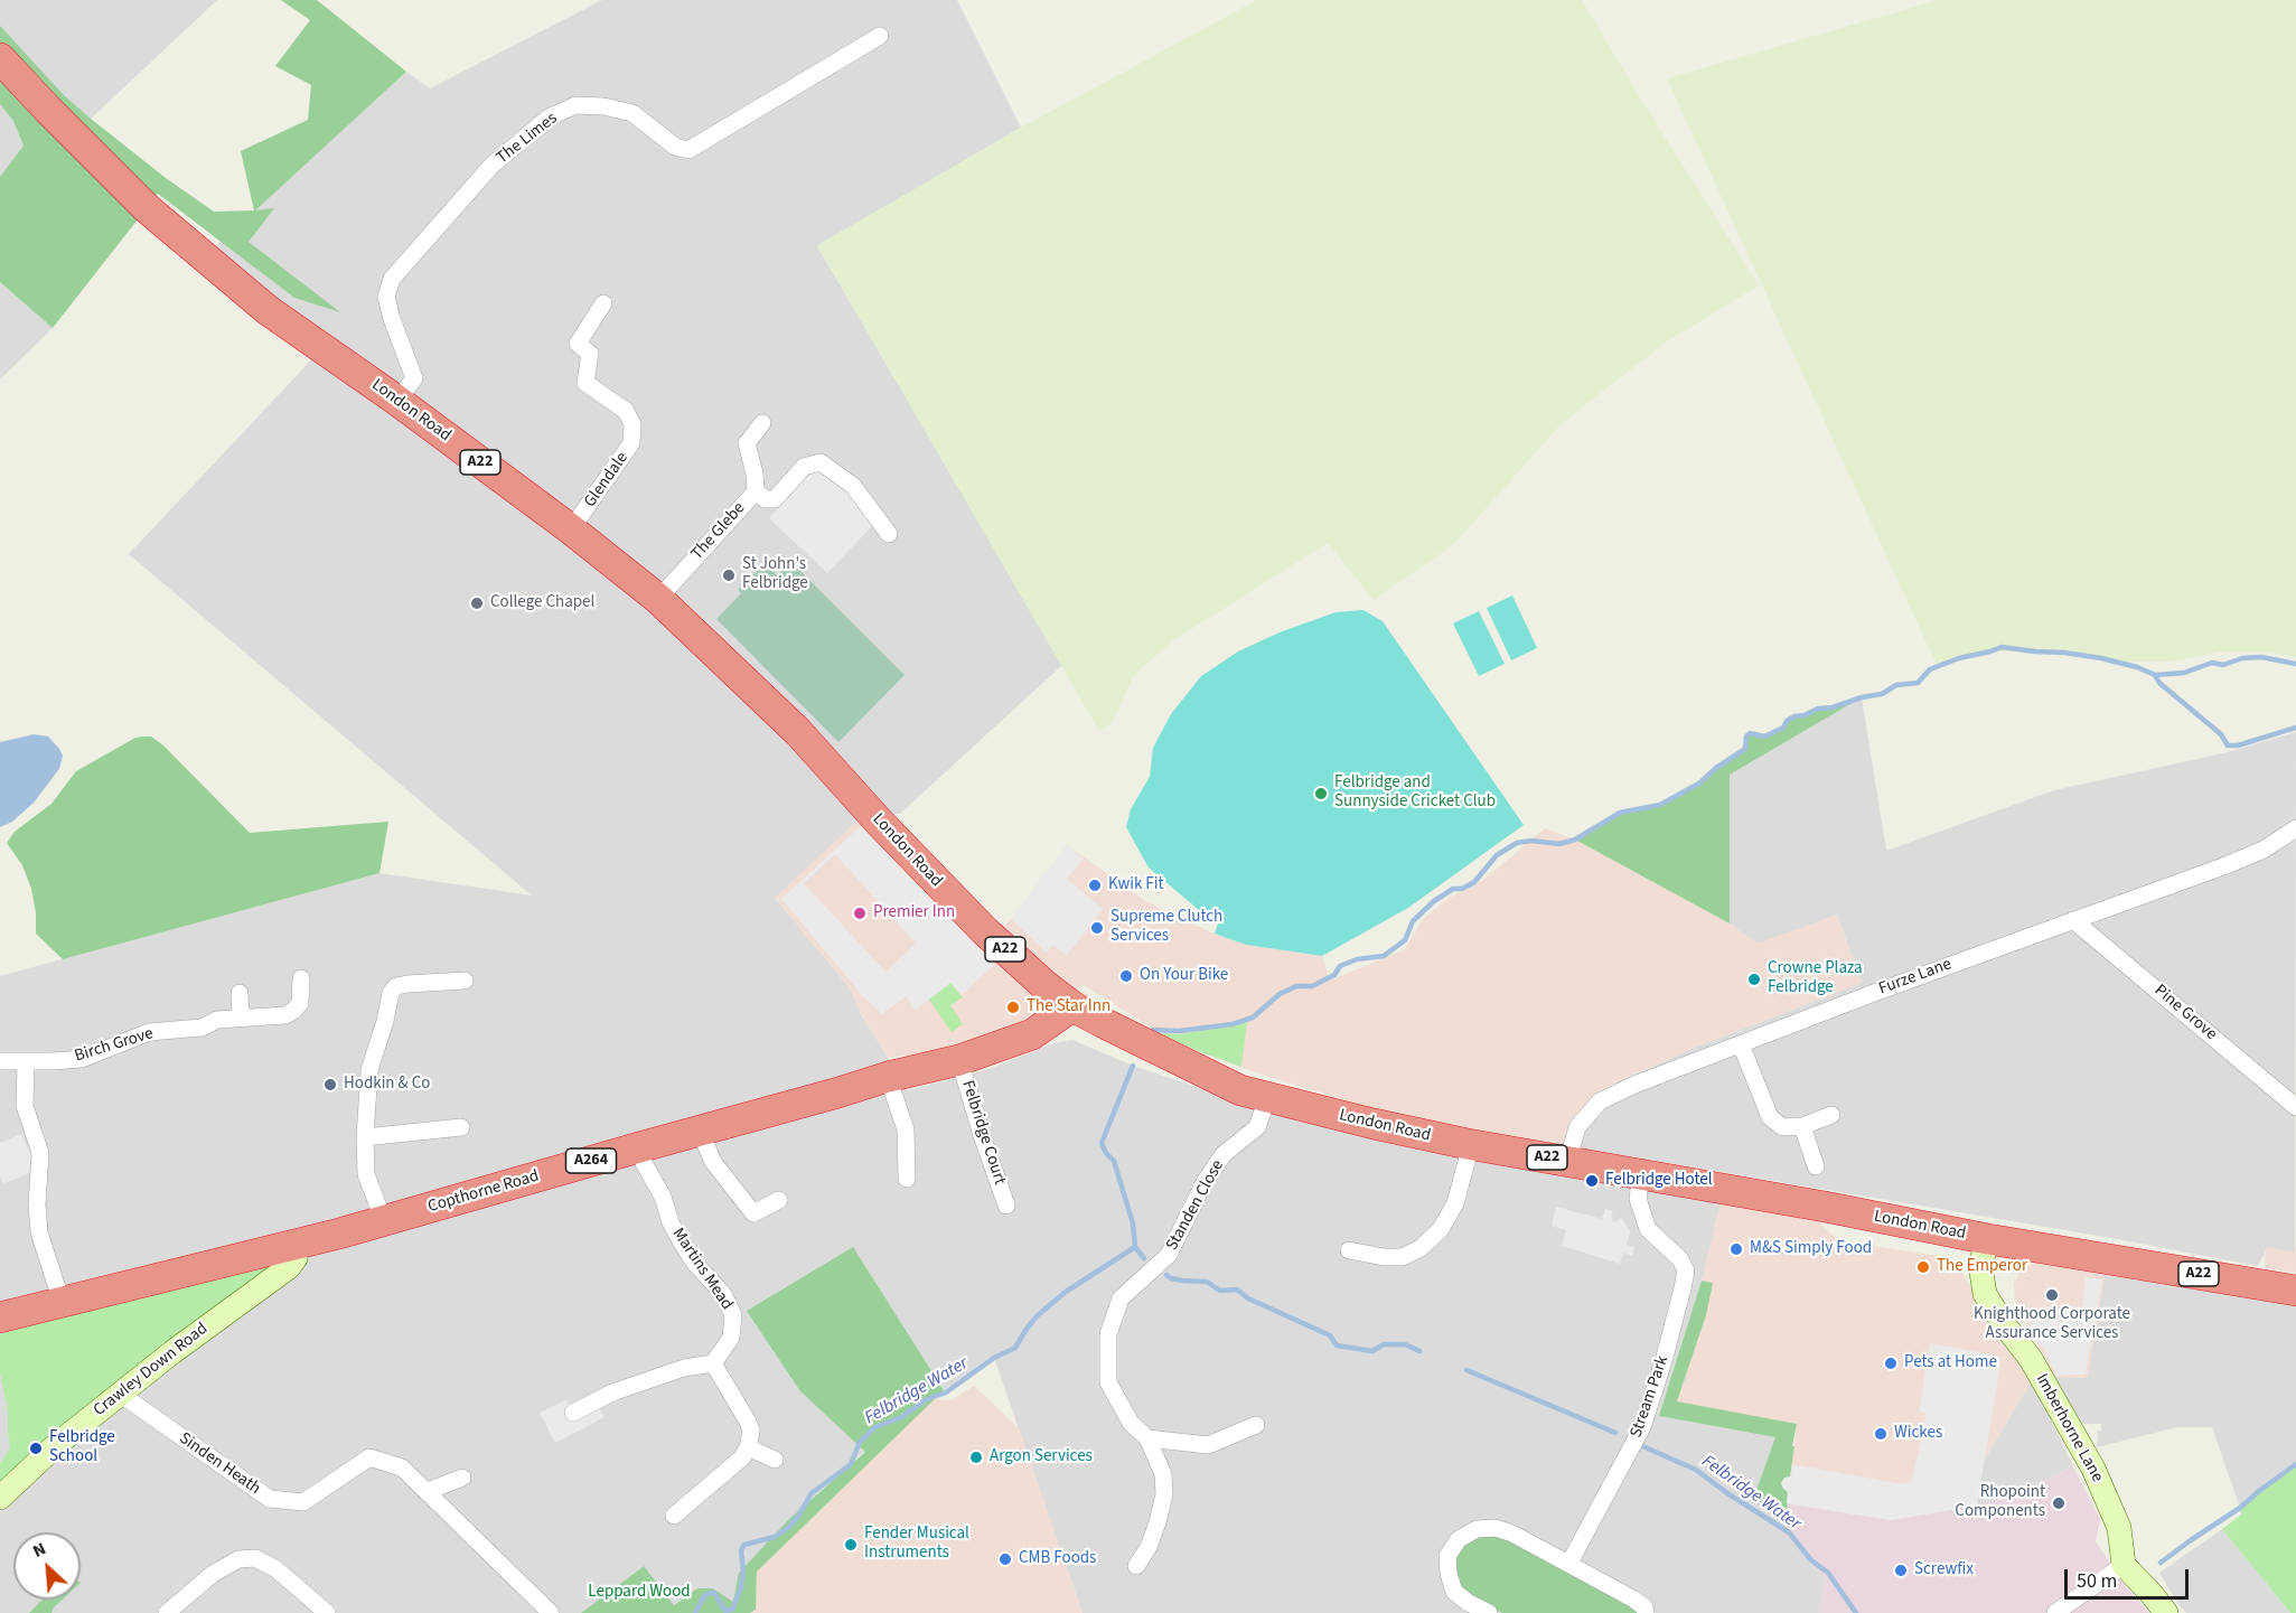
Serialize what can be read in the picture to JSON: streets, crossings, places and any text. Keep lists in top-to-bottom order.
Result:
{
  "streets": {
    "highway": [
      "London Road",
      "A22",
      "A264",
      "Copthorne Road"
    ],
    "street": [
      "The Limes",
      "Glendale",
      "The Glebe",
      "Furze Lane",
      "Pine Grove",
      "Birch Grove",
      "Felbridge Court",
      "Standen Close",
      "Martins Mead",
      "Crawley Down Road",
      "Stream Park",
      "Imberhorne Lane",
      "Sinden Heath"
    ]
  },
  "crossings": [
    ["The Limes", "London Road"],
    ["London Road", "Glendale"],
    ["London Road", "The Glebe"],
    ["London Road", "Furze Lane"],
    ["London Road", "Copthorne Road"],
    ["London Road", "Standen Close"],
    ["London Road", "Stream Park"],
    ["London Road", "Imberhorne Lane"],
    ["Furze Lane", "Pine Grove"],
    ["Felbridge Court", "Copthorne Road"],
    ["Copthorne Road", "Martins Mead"],
    ["Copthorne Road", "Crawley Down Road"],
    ["Crawley Down Road", "Sinden Heath"]
  ],
  "water": ["Felbridge Water"],
  "parks": ["Leppard Wood"],
  "places": [
    "St John's Felbridge",
    "College Chapel",
    "Felbridge and Sunnyside Cricket Club",
    "Kwik Fit",
    "Premier Inn",
    "Supreme Clutch Services",
    "On Your Bike",
    "Crowne Plaza Felbridge",
    "The Star Inn",
    "Hodkin & Co",
    "Felbridge Hotel",
    "M&S Simply Food",
    "The Emperor",
    "Knighthood Corporate Assurance Services",
    "Pets at Home",
    "Wickes",
    "Felbridge School",
    "Argon Services",
    "Rhopoint Components",
    "Fender Musical Instruments",
    "CMB Foods",
    "Screwfix"
  ],
  "scale_bar": "50 m",
  "north": "top left"
}
